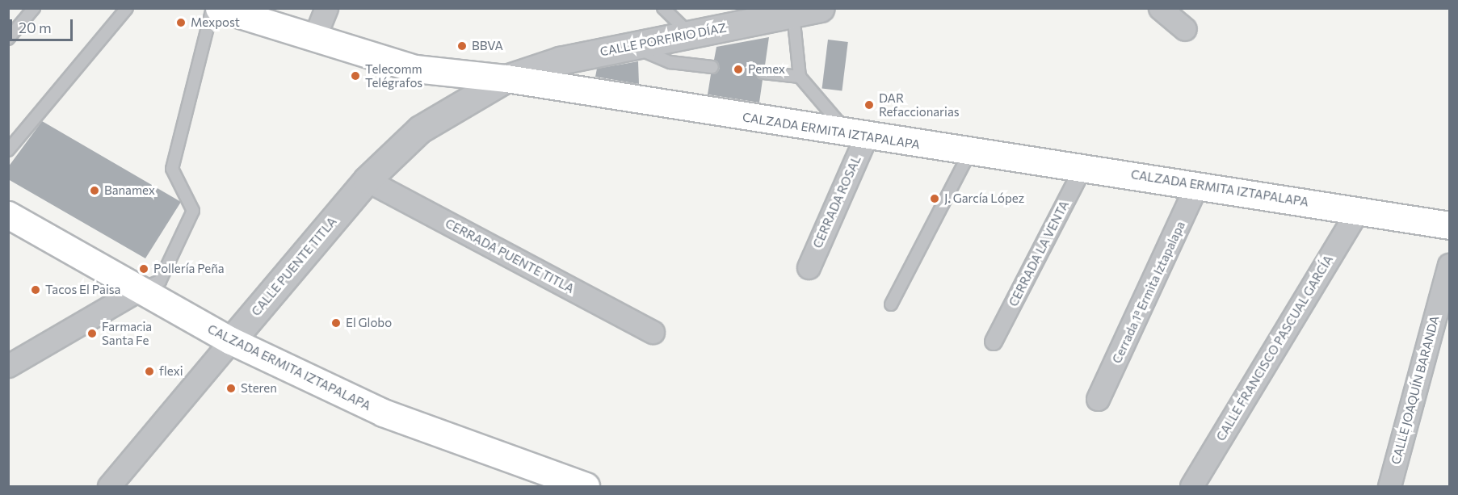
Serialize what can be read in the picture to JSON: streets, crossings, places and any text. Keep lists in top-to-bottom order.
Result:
{
  "streets": {
    "main road": ["CALZADA ERMITA IZTAPALAPA"],
    "street": [
      "CALLE PORFIRIO DÍAZ",
      "CERRADA ROSAL",
      "CERRADA LA VENTA",
      "CERRADA PUENTE TITLA",
      "CALLE PUENTE TITLA",
      "Cerrada 1ª Ermita Iztapalapa",
      "CALLE FRANCISCO PASCUAL GARCÍA",
      "CALLE JOAQUÍN BARANDA"
    ]
  },
  "crossings": [
    ["CALLE PORFIRIO DÍAZ", "CALZADA ERMITA IZTAPALAPA"],
    ["CALLE PORFIRIO DÍAZ", "CALLE PUENTE TITLA"],
    ["CALZADA ERMITA IZTAPALAPA", "CERRADA ROSAL"],
    ["CALZADA ERMITA IZTAPALAPA", "CERRADA LA VENTA"],
    ["CALZADA ERMITA IZTAPALAPA", "CALLE PUENTE TITLA"],
    ["CALZADA ERMITA IZTAPALAPA", "Cerrada 1ª Ermita Iztapalapa"],
    ["CALZADA ERMITA IZTAPALAPA", "CALLE FRANCISCO PASCUAL GARCÍA"],
    ["CERRADA PUENTE TITLA", "CALLE PUENTE TITLA"]
  ],
  "places": [
    "Mexpost",
    "BBVA",
    "Pemex",
    "Telecomm Telégrafos",
    "DAR Refaccionarias",
    "Banamex",
    "J. García López",
    "Pollería Peña",
    "Tacos El Paisa",
    "El Globo",
    "Farmacia Santa Fe",
    "flexi",
    "Steren"
  ],
  "scale_bar": "20 m"
}
